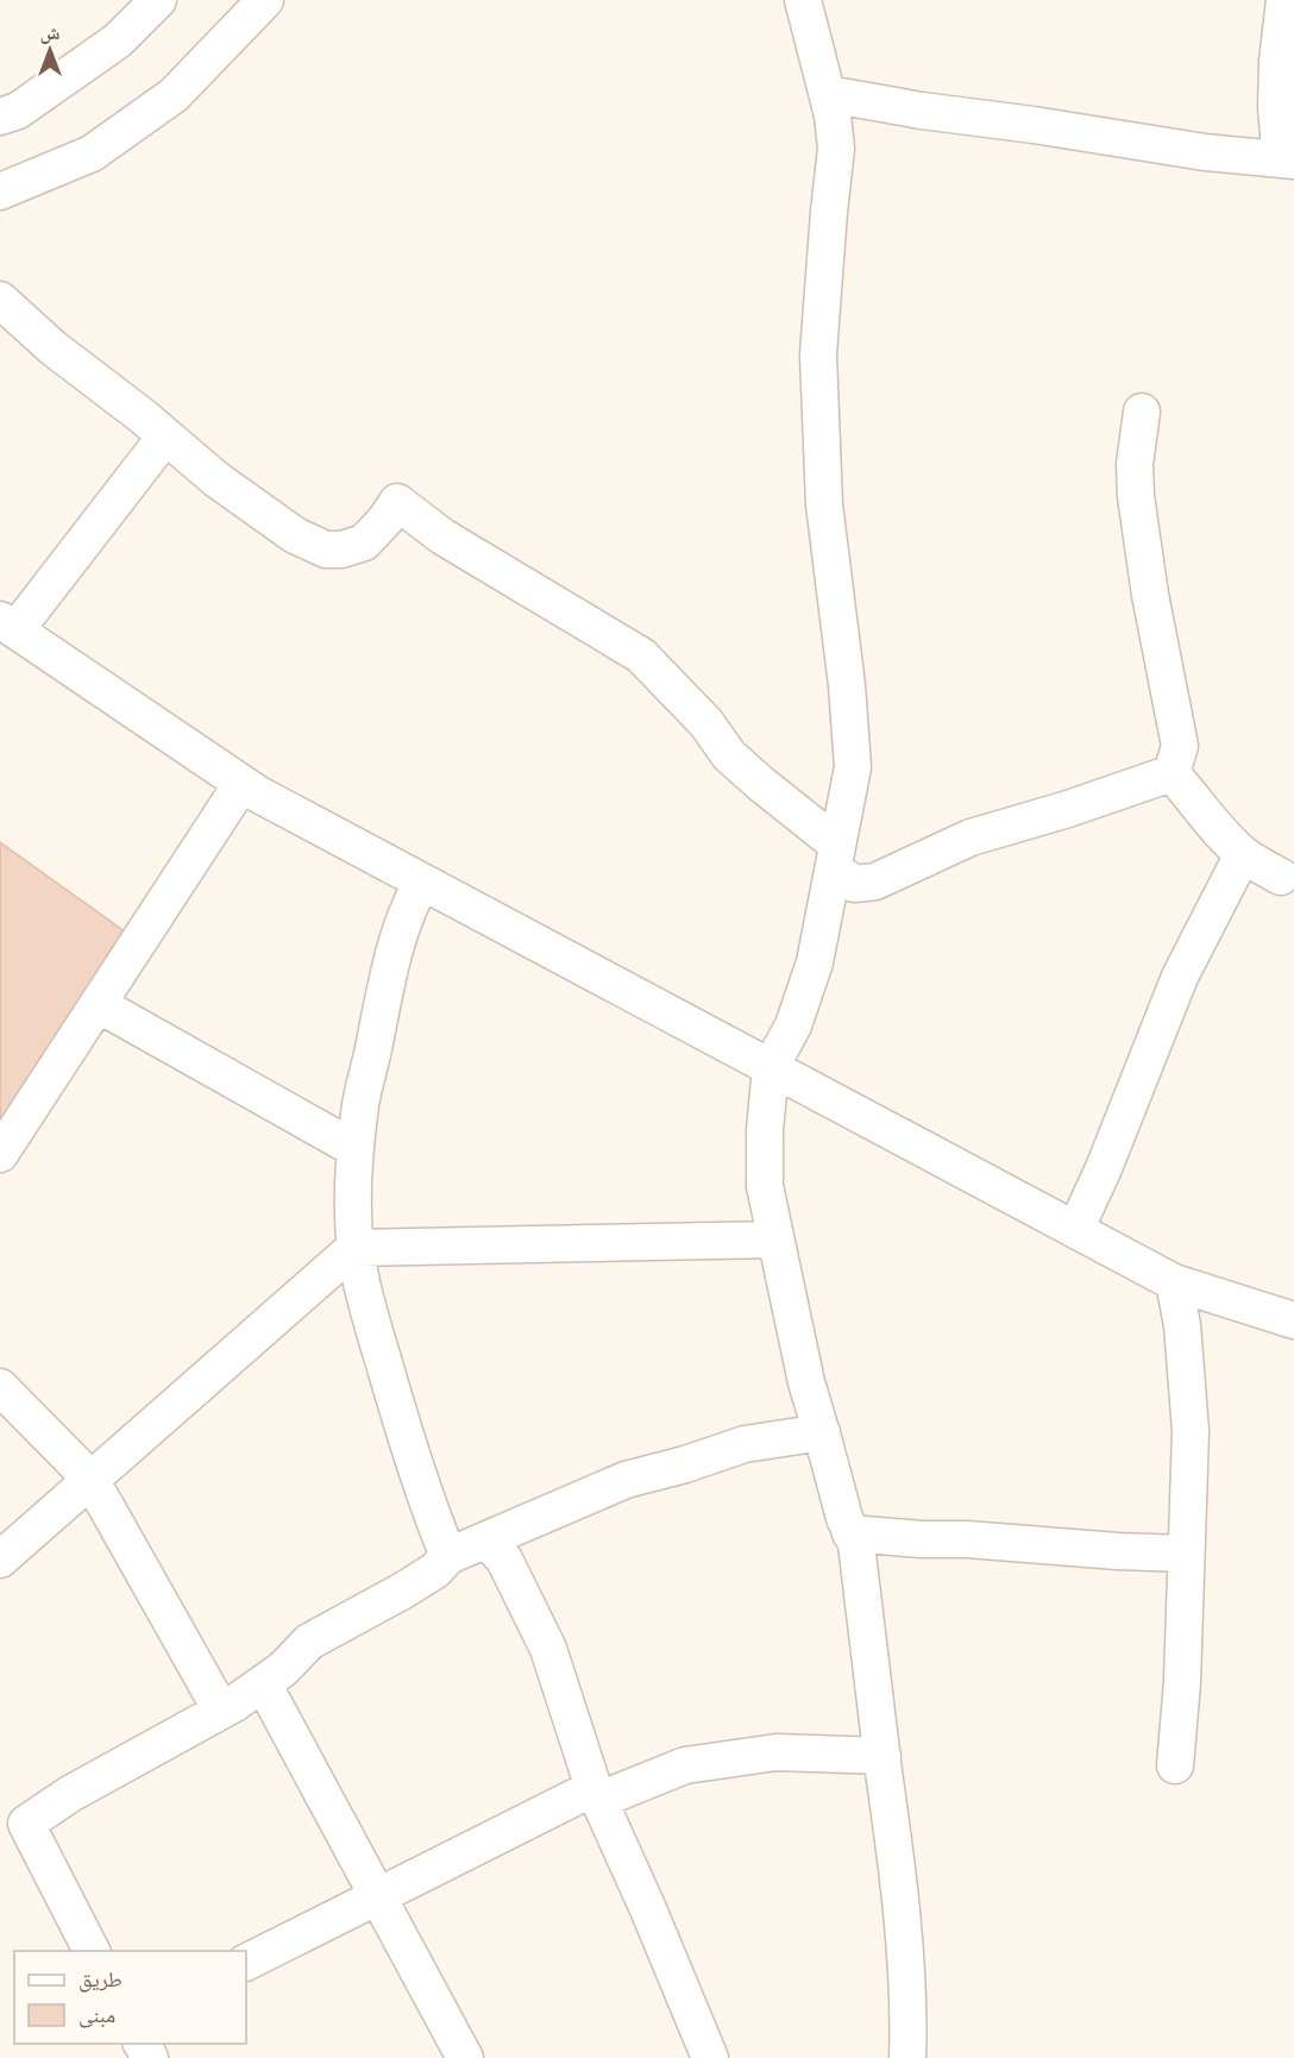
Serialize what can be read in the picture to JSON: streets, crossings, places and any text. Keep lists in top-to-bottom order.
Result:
{
  "legend": ["طريق", "مبنى"],
  "north": "top"
}
